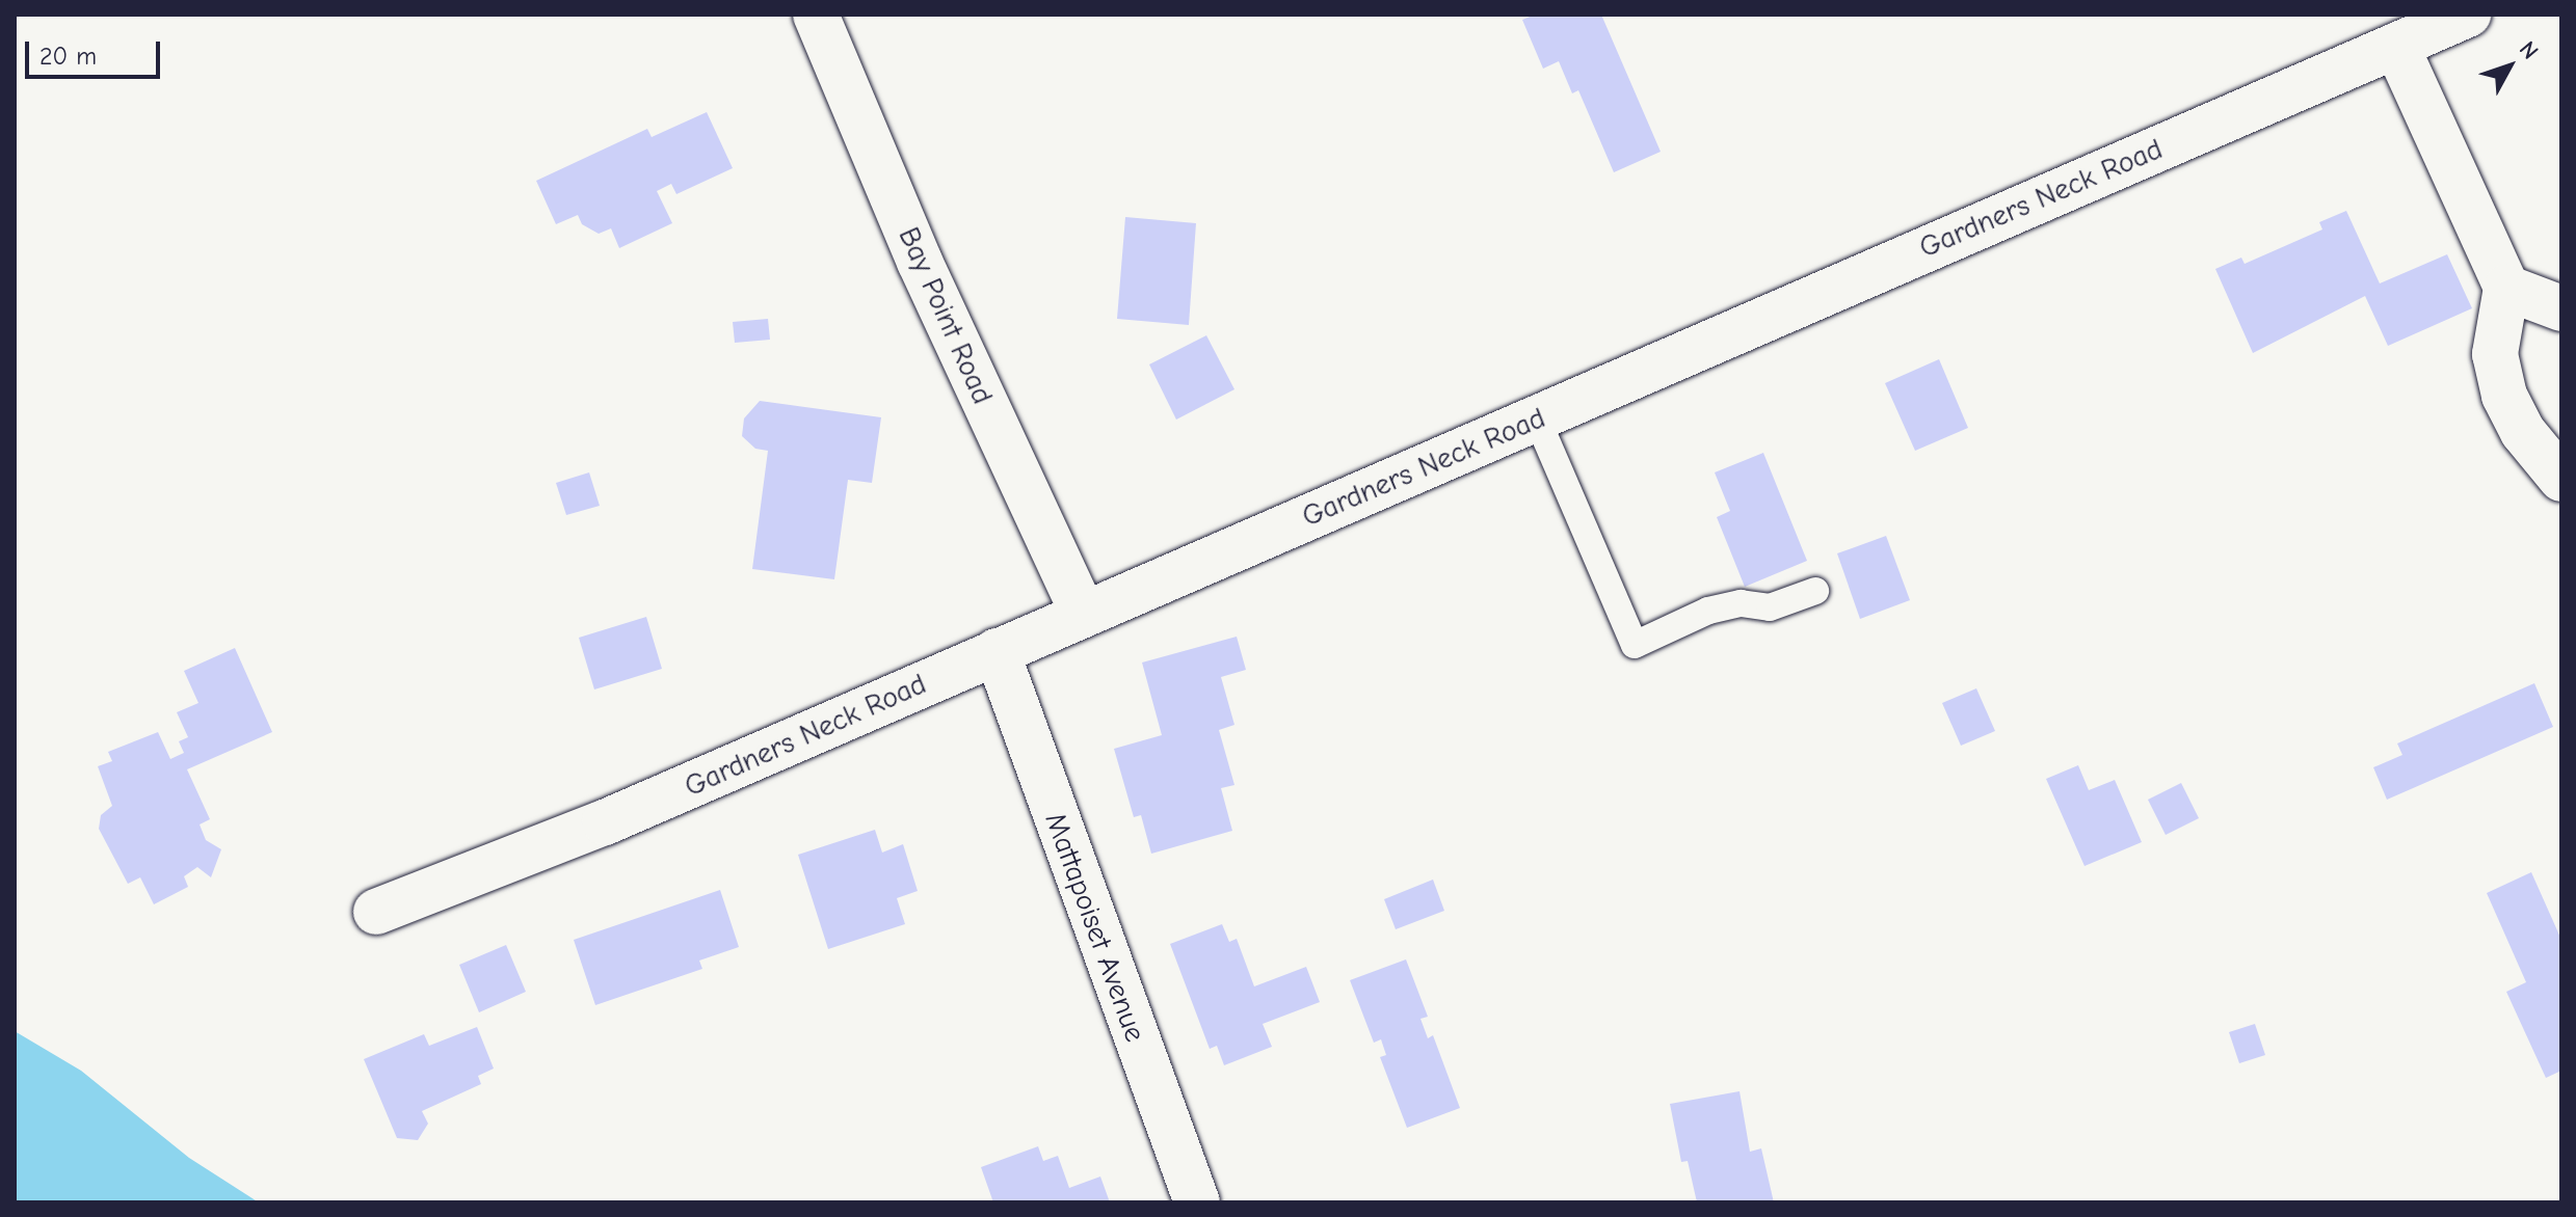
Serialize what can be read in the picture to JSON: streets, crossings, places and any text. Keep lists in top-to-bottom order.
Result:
{
  "streets": {
    "street": ["Gardners Neck Road", "Bay Point Road", "Mattapoiset Avenue"]
  },
  "crossings": [
    ["Gardners Neck Road", "Bay Point Road"],
    ["Gardners Neck Road", "Mattapoiset Avenue"]
  ],
  "scale_bar": "20 m",
  "north": "top right"
}
